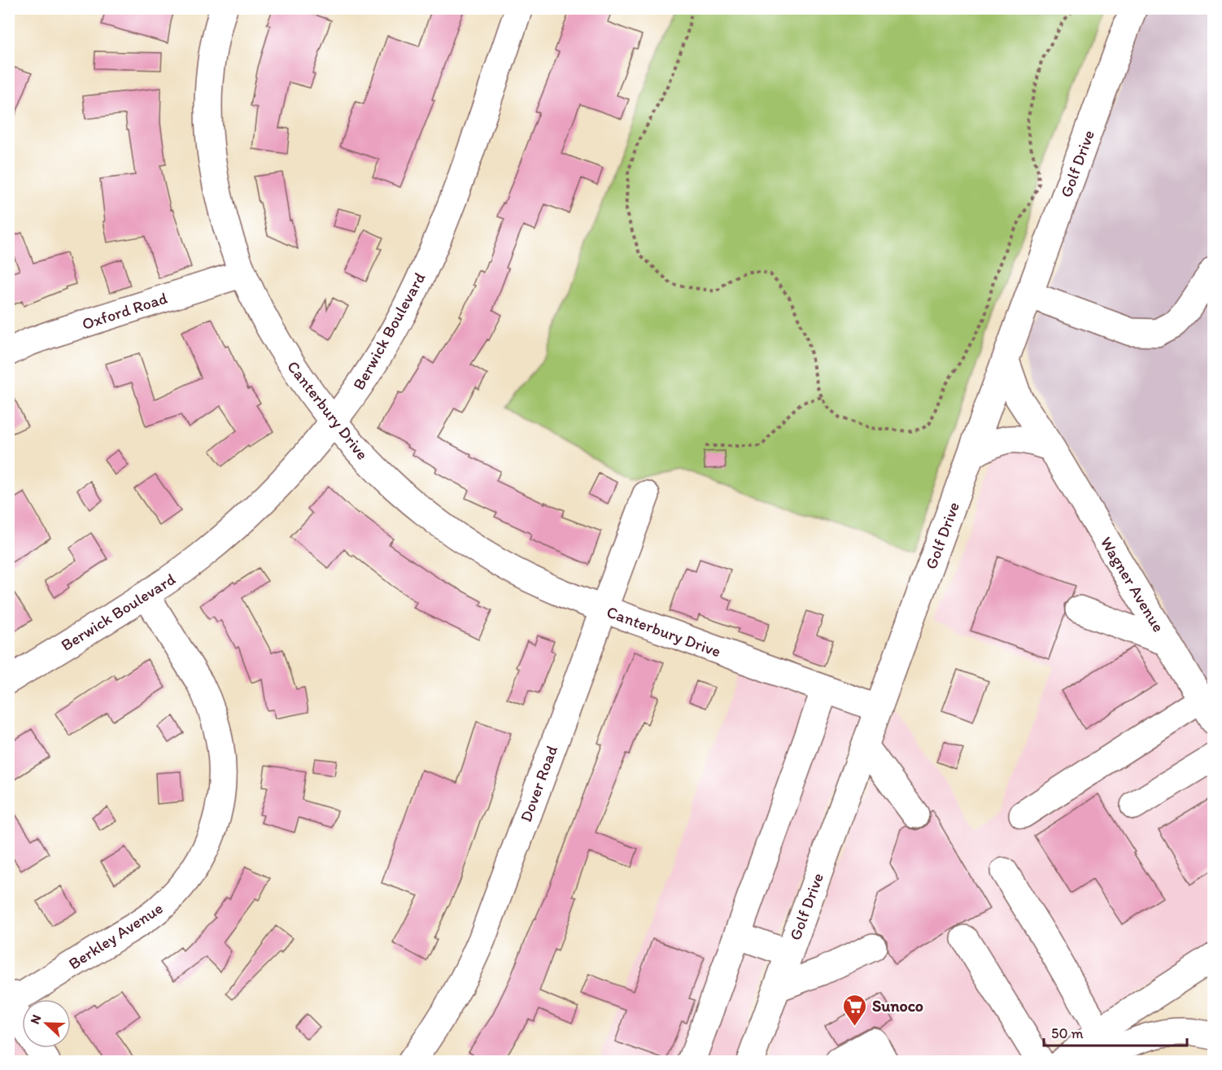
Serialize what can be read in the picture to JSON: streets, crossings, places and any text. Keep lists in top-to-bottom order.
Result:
{
  "streets": {
    "main road": [
      "Golf Drive",
      "Oxford Road",
      "Berwick Boulevard",
      "Canterbury Drive",
      "Wagner Avenue",
      "Dover Road",
      "Berkley Avenue"
    ]
  },
  "crossings": [
    ["Golf Drive", "Canterbury Drive"],
    ["Golf Drive", "Wagner Avenue"],
    ["Oxford Road", "Canterbury Drive"],
    ["Berwick Boulevard", "Canterbury Drive"],
    ["Berwick Boulevard", "Berkley Avenue"],
    ["Canterbury Drive", "Dover Road"]
  ],
  "places": {
    "supermarket": ["Sunoco"]
  },
  "scale_bar": "50 m",
  "north": "left"
}
